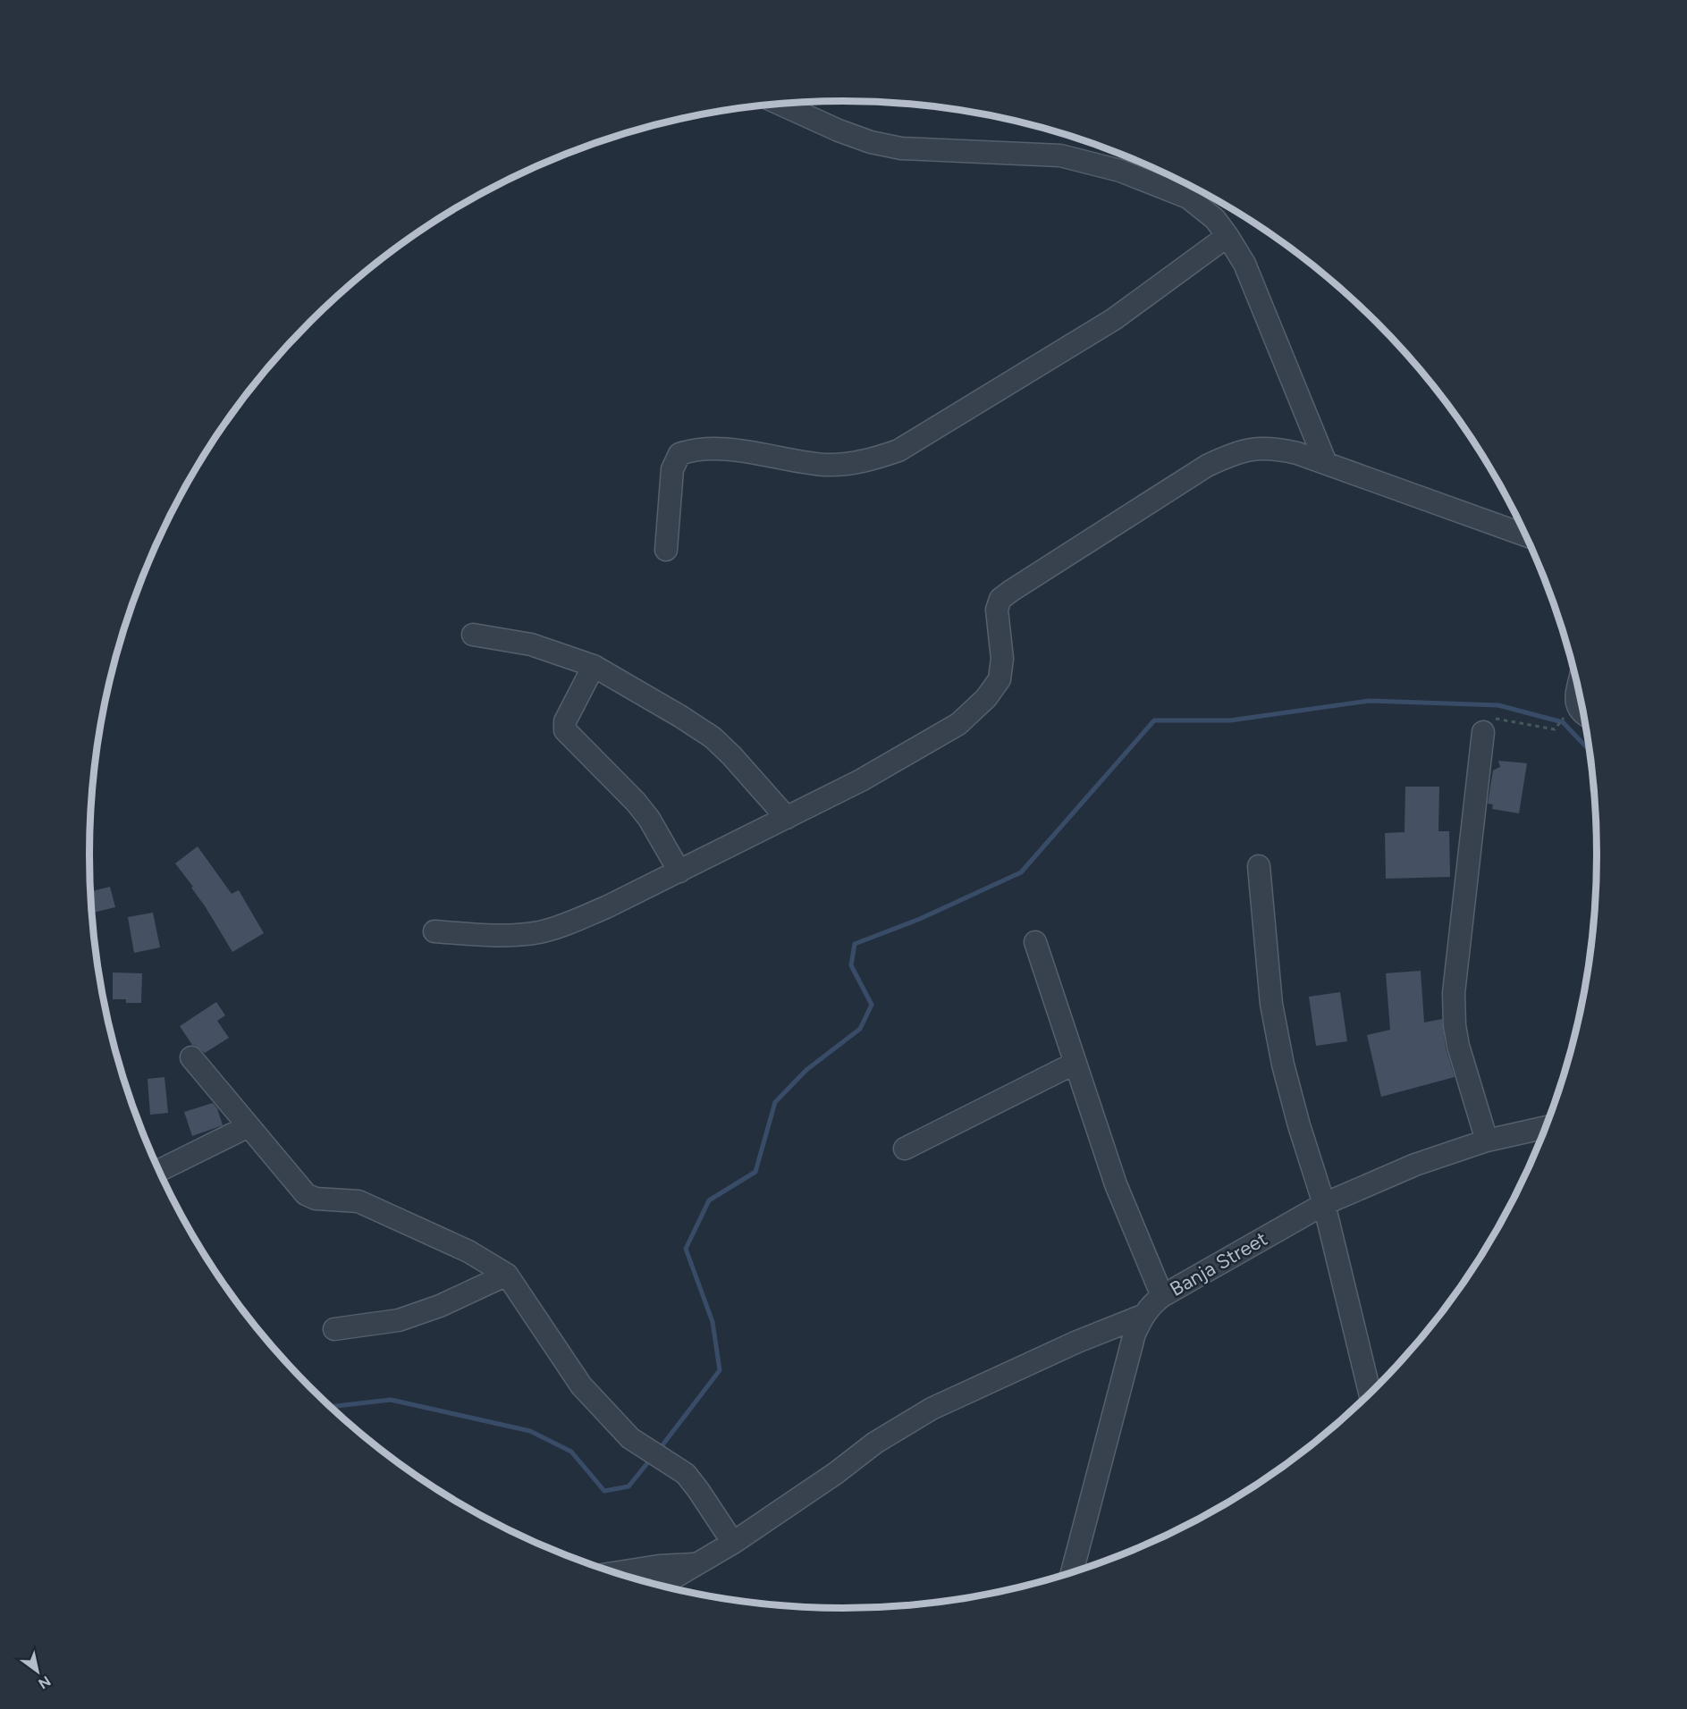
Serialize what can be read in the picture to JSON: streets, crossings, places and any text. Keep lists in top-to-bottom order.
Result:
{
  "streets": {
    "street": ["Banja Street"]
  },
  "north": "bottom right"
}
